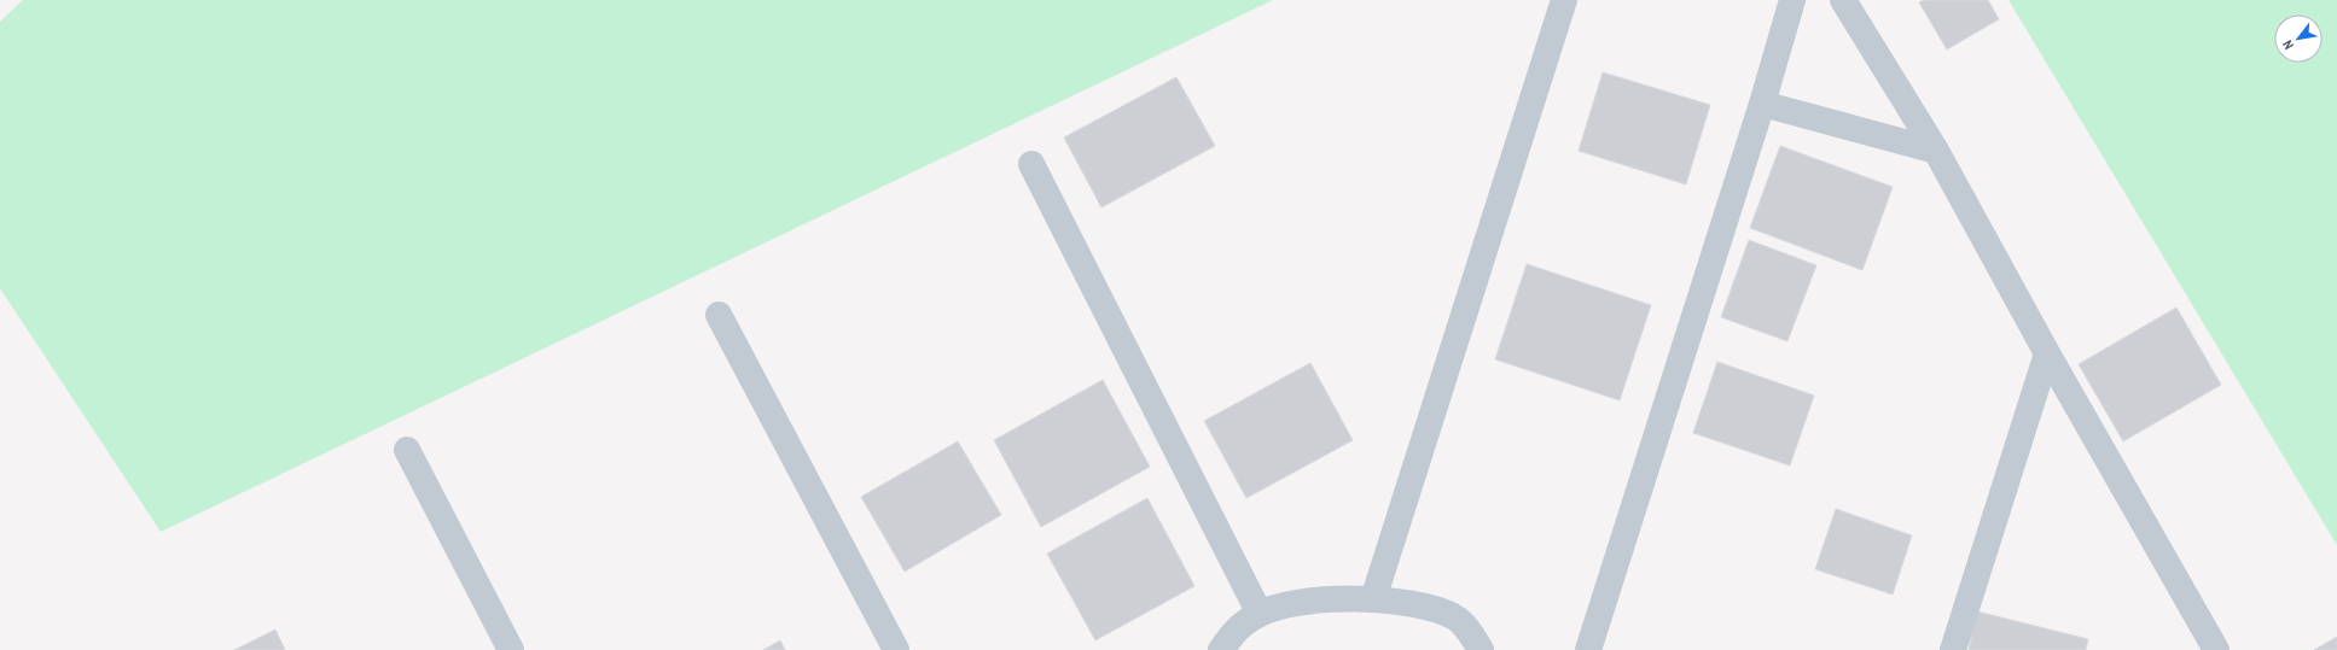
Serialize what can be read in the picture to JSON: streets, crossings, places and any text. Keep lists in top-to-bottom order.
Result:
{
  "north": "bottom left"
}
